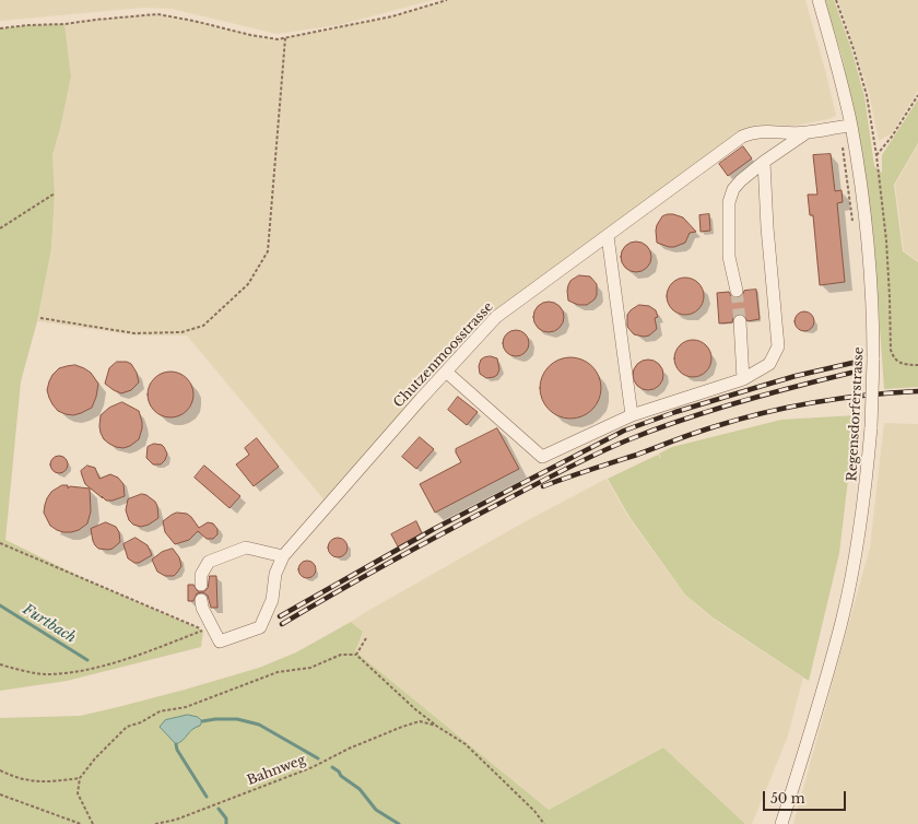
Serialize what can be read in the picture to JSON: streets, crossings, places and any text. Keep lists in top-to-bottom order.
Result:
{
  "streets": {
    "street": ["Chutzenmoosstrasse", "Regensdorferstrasse"],
    "path": ["Bahnweg"]
  },
  "crossings": [
    ["Chutzenmoosstrasse", "Regensdorferstrasse"]
  ],
  "water": ["Furtbach"],
  "scale_bar": "50 m"
}
